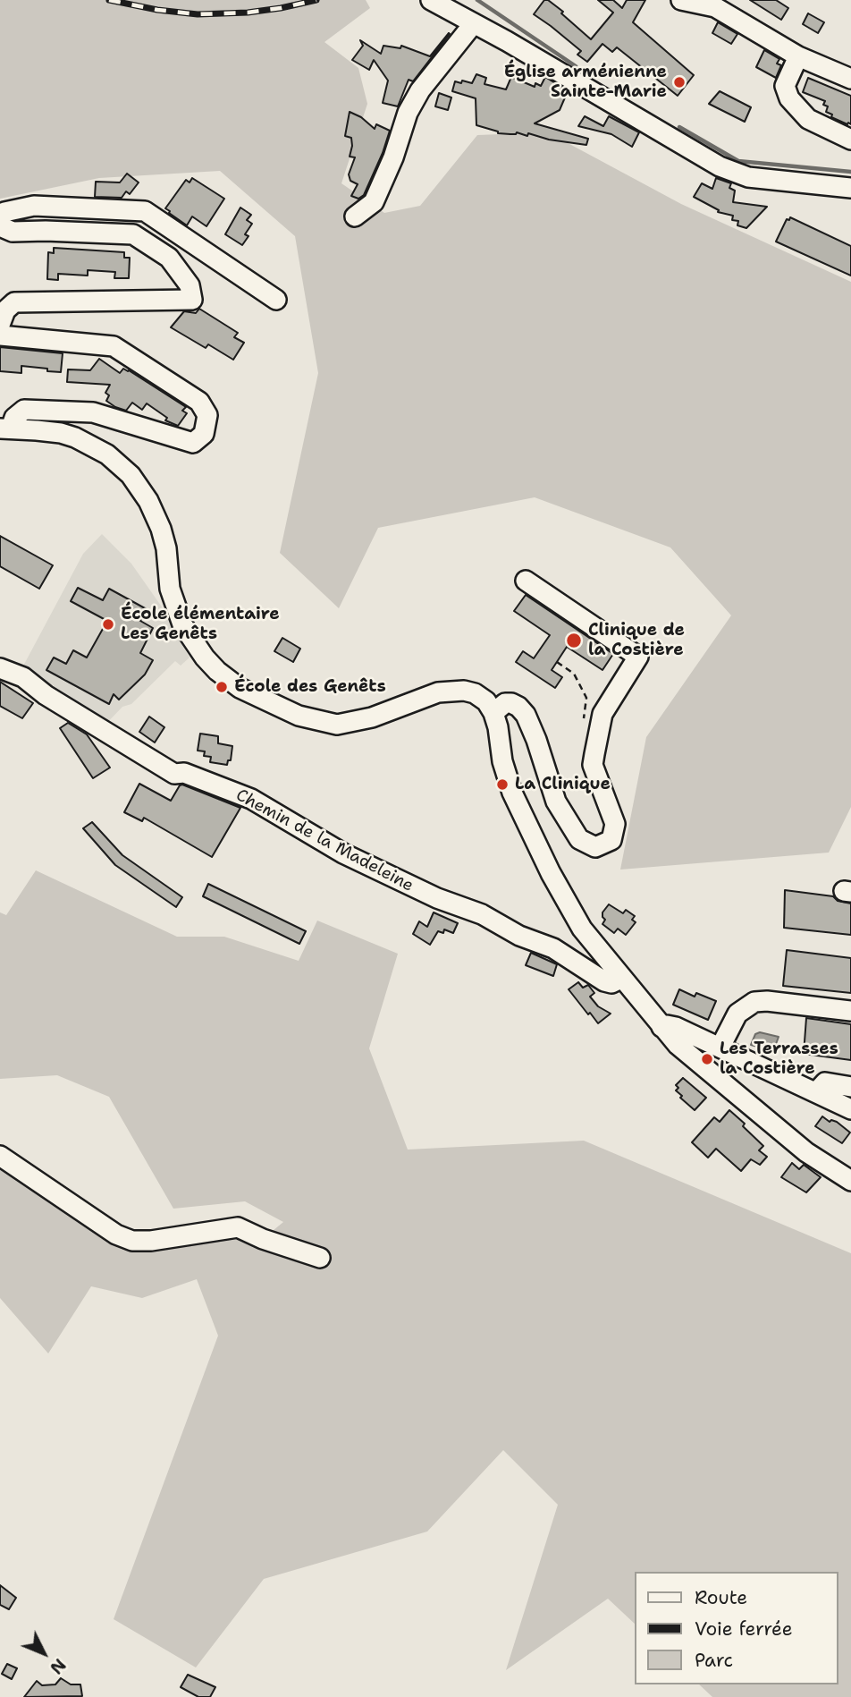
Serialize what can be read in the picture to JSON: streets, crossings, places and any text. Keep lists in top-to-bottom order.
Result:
{
  "streets": {
    "street": ["Chemin de la Madeleine"]
  },
  "places": [
    "Église arménienne Sainte-Marie",
    "École élémentaire Les Genêts",
    "Clinique de la Costière",
    "École des Genêts",
    "La Clinique",
    "Les Terrasses la Costière"
  ],
  "legend": ["Route", "Voie ferrée", "Parc"],
  "north": "bottom right"
}
